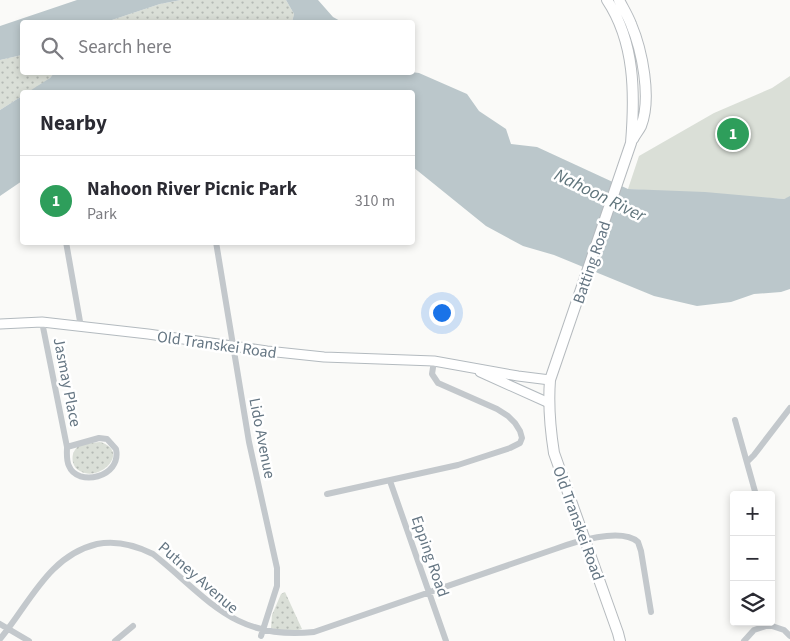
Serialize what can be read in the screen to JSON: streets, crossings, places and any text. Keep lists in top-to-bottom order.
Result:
{
  "streets": {
    "main road": ["Batting Road", "Old Transkei Road"],
    "street": [
      "Jasmay Place",
      "Lido Avenue",
      "Epping Road",
      "Putney Avenue"
    ]
  },
  "crossings": [
    ["Batting Road", "Old Transkei Road"],
    ["Old Transkei Road", "Jasmay Place"],
    ["Old Transkei Road", "Lido Avenue"],
    ["Old Transkei Road", "Putney Avenue"],
    ["Lido Avenue", "Putney Avenue"],
    ["Epping Road", "Putney Avenue"]
  ],
  "water": ["Nahoon River"],
  "page": {
    "search": "Search here",
    "heading": "Nearby",
    "pins": "1",
    "list": [
      {
        "mark": "1",
        "name": "Nahoon River Picnic Park",
        "note": "Park",
        "value": "310 m"
      }
    ],
    "map_buttons": ["+", "−"]
  }
}
